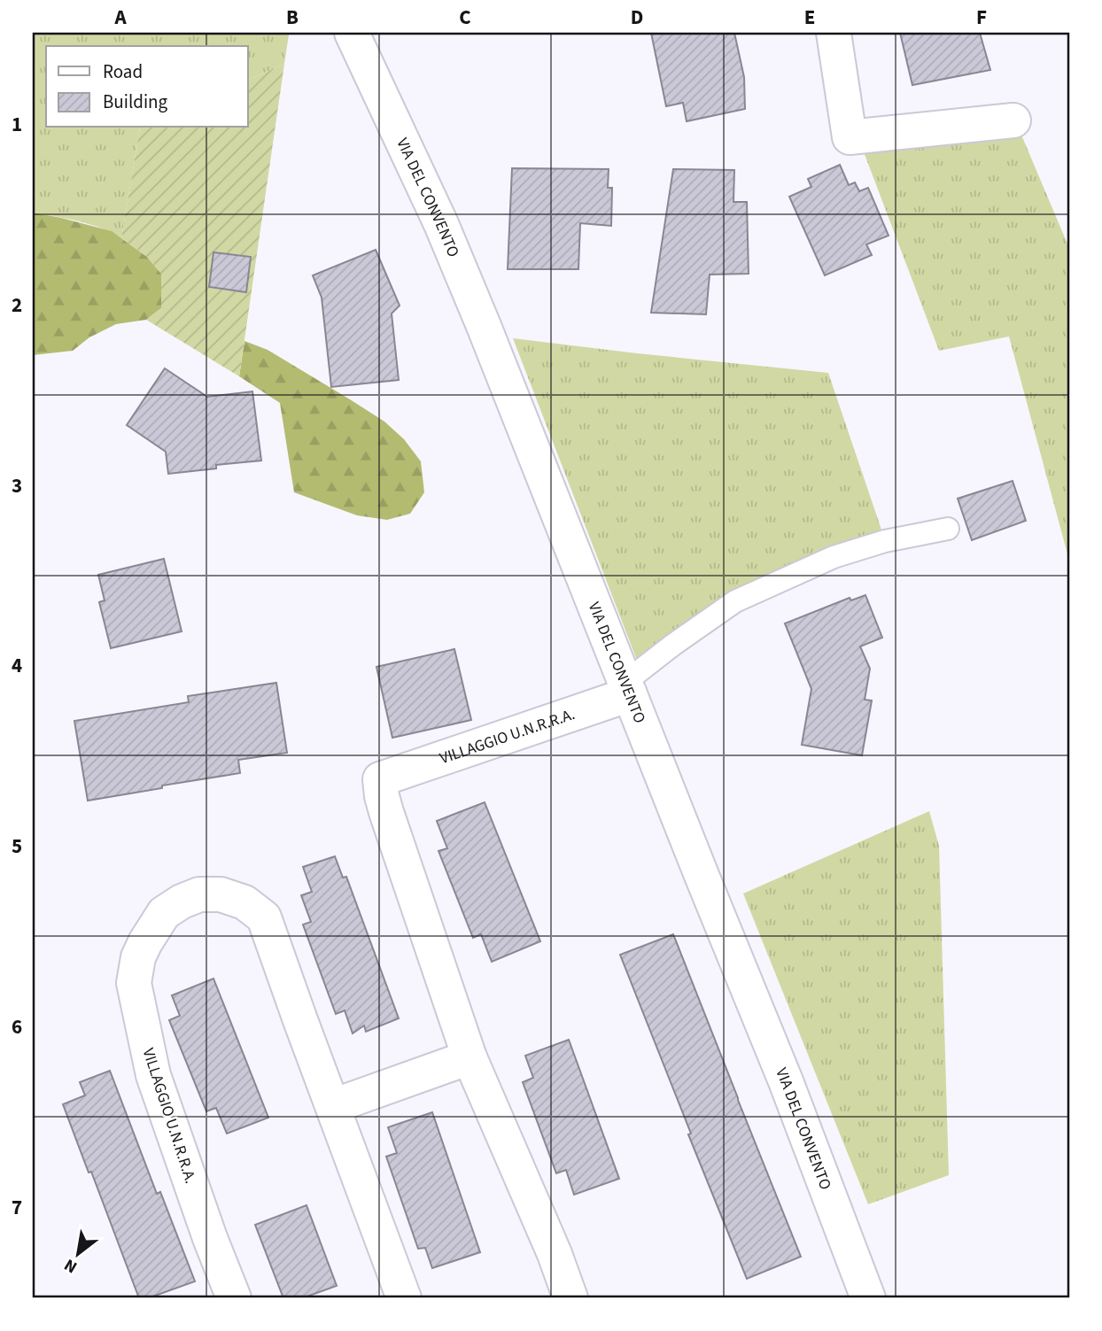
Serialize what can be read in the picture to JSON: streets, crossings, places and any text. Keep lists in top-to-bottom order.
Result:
{
  "streets": {
    "street": ["VIA DEL CONVENTO", "VILLAGGIO U.N.R.R.A."]
  },
  "crossings": [
    ["VIA DEL CONVENTO", "VILLAGGIO U.N.R.R.A."]
  ],
  "legend": ["Road", "Building"],
  "north": "bottom left",
  "grid": {
    "columns": [
      "A",
      "B",
      "C",
      "D",
      "E",
      "F"
    ],
    "rows": [
      "1",
      "2",
      "3",
      "4",
      "5",
      "6",
      "7"
    ]
  }
}
